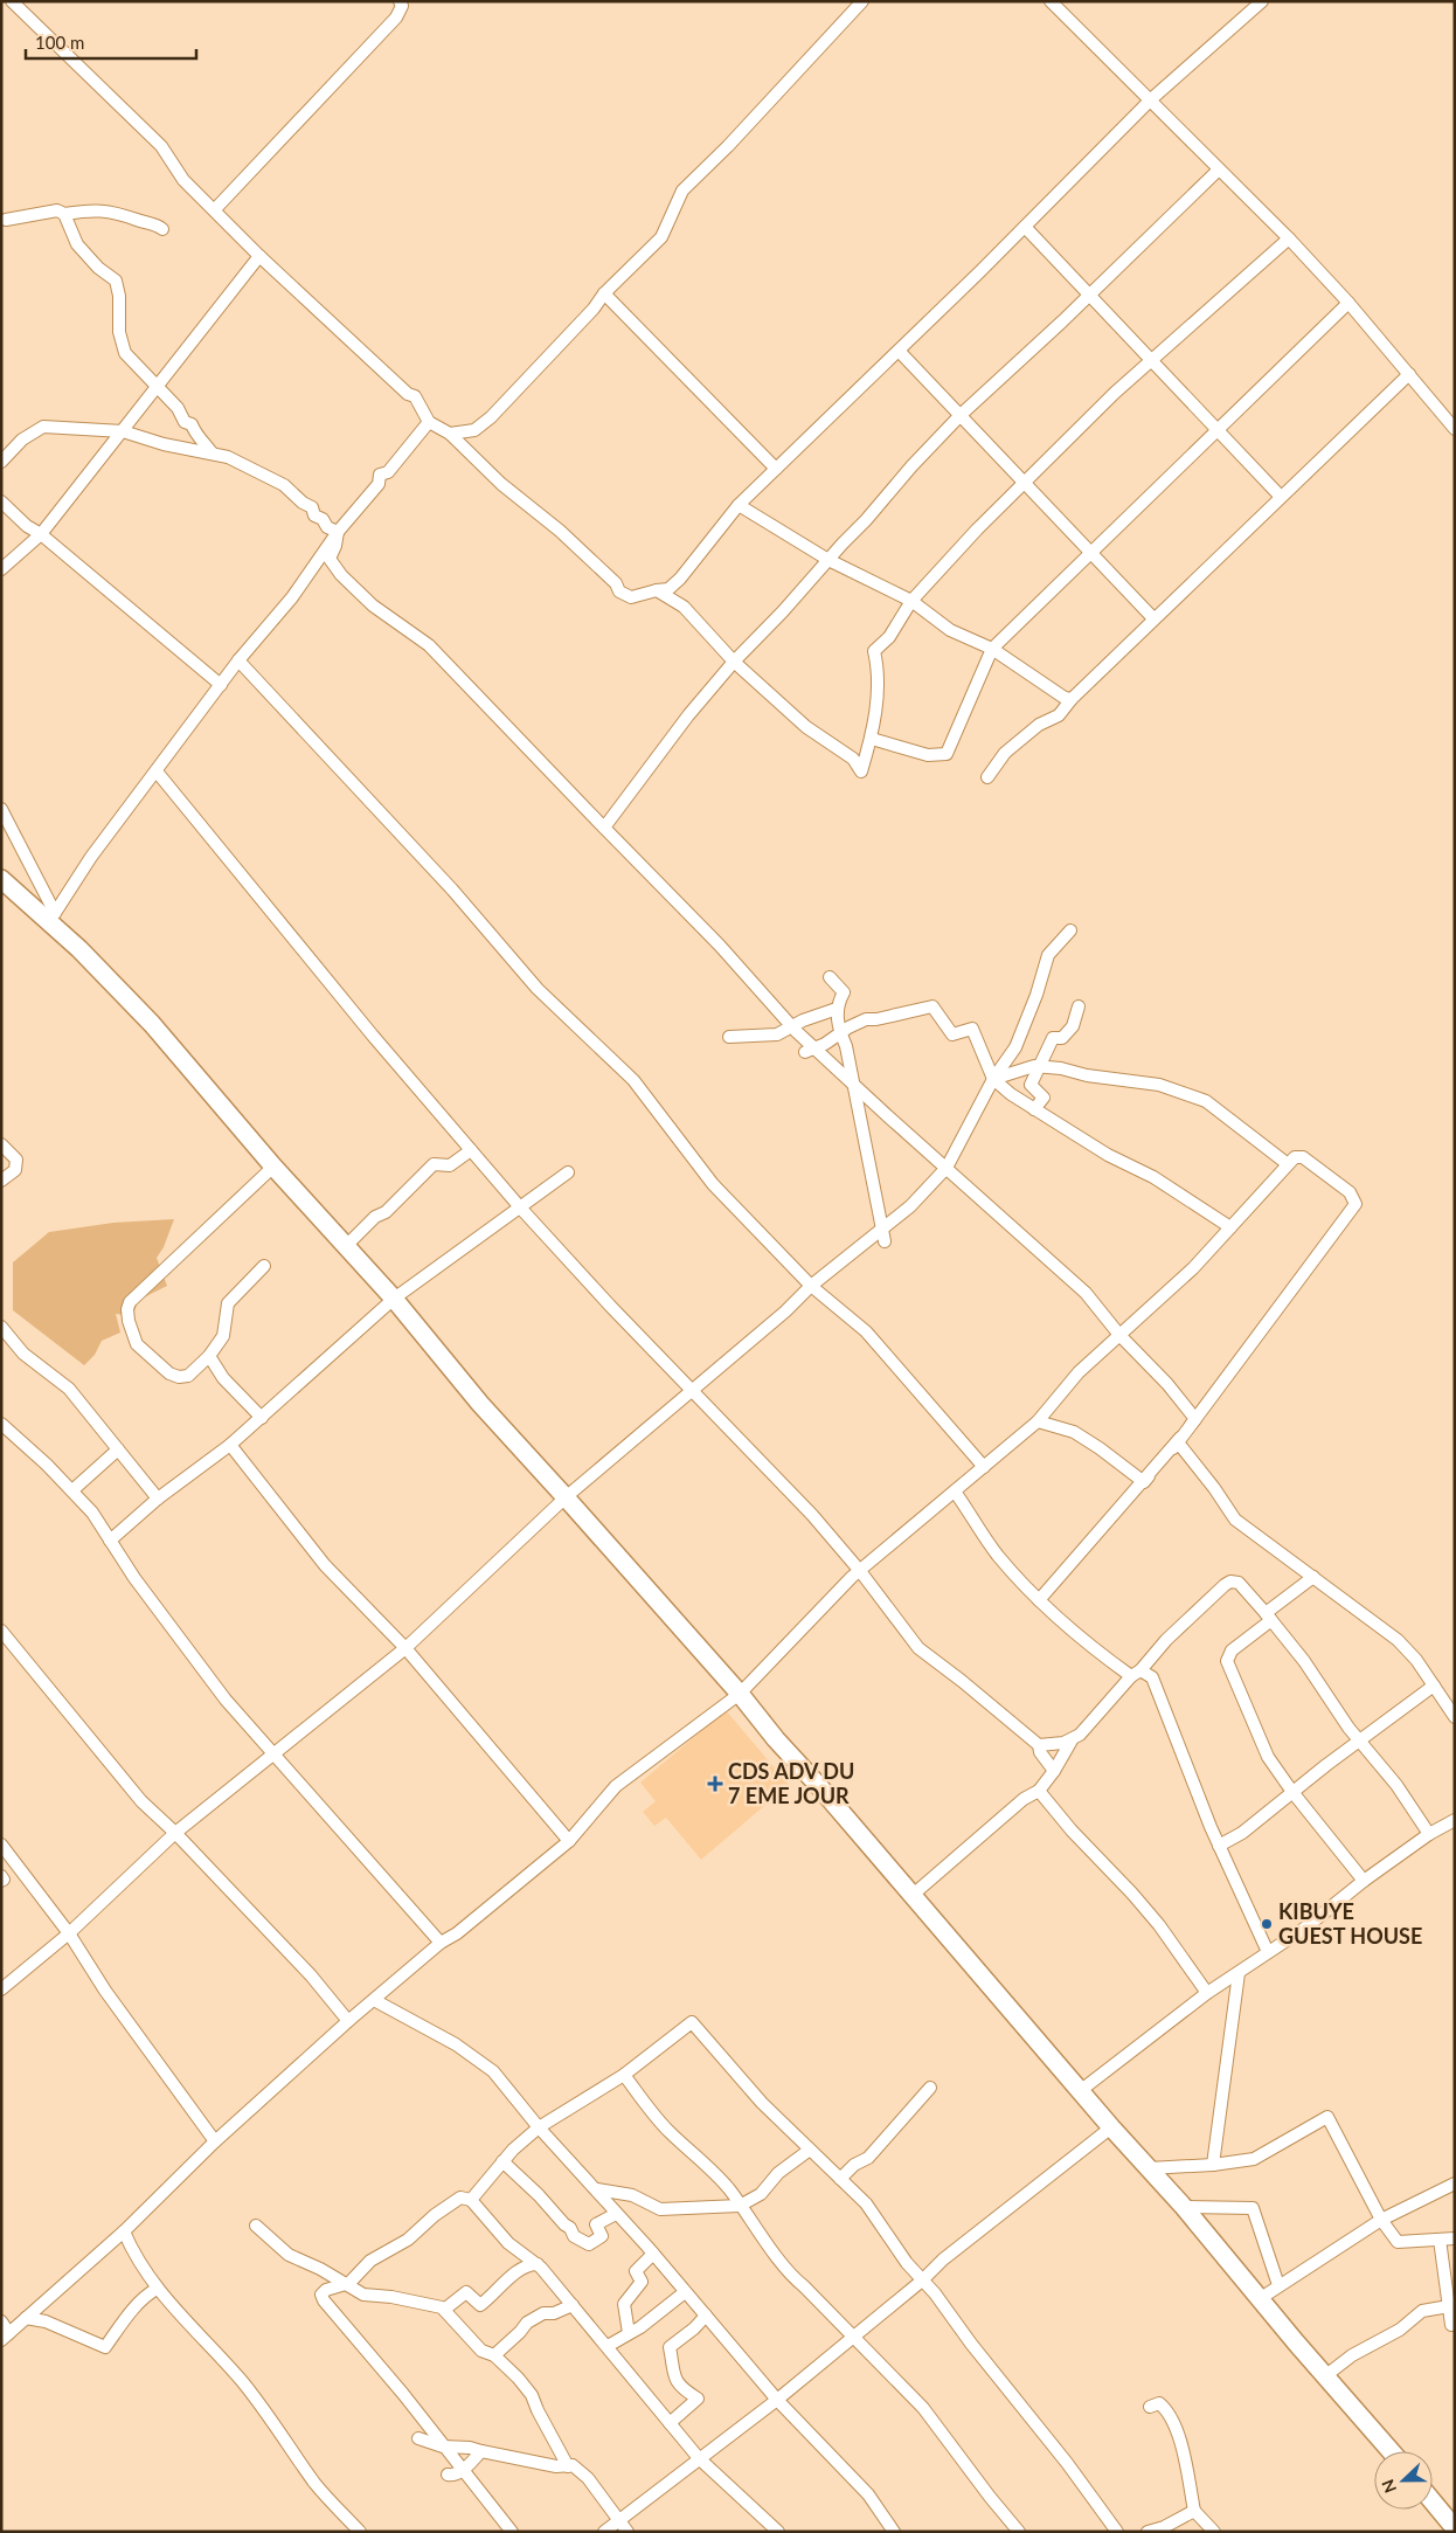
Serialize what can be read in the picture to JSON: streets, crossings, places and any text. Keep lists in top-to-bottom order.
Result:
{
  "places": {
    "health": ["CDS ADV DU 7 EME JOUR"],
    "other": ["KIBUYE GUEST HOUSE"]
  },
  "scale_bar": "100 m",
  "north": "left"
}
